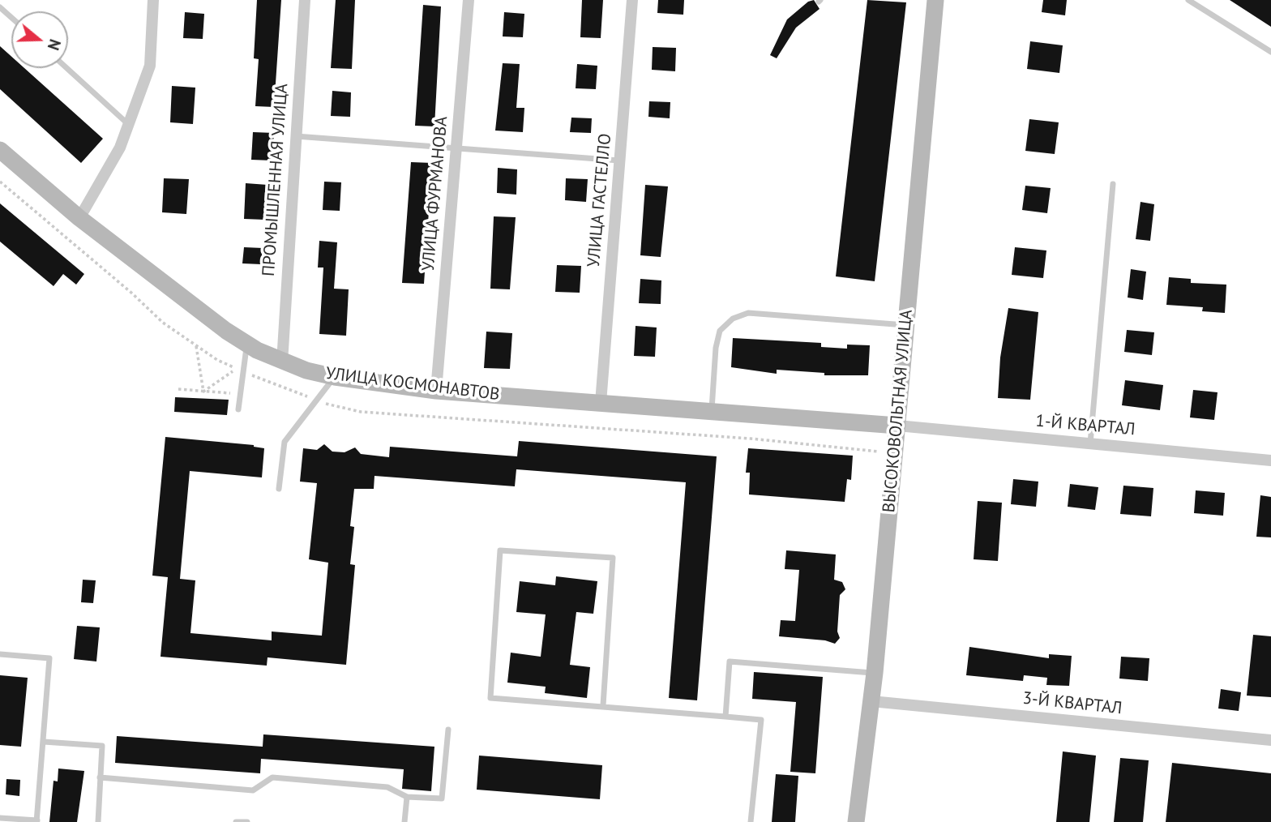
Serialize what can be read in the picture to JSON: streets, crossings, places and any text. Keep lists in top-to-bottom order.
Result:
{
  "streets": {
    "street": [
      "ПРОМЫШЛЕННАЯ УЛИЦА",
      "УЛИЦА ФУРМАНОВА",
      "УЛИЦА ГАСТЕЛЛО",
      "УЛИЦА КОСМОНАВТОВ",
      "ВЫСОКОВОЛЬТНАЯ УЛИЦА",
      "1-Й КВАРТАЛ",
      "3-Й КВАРТАЛ"
    ]
  },
  "crossings": [
    ["ПРОМЫШЛЕННАЯ УЛИЦА", "УЛИЦА КОСМОНАВТОВ"],
    ["УЛИЦА ФУРМАНОВА", "УЛИЦА КОСМОНАВТОВ"],
    ["УЛИЦА ГАСТЕЛЛО", "УЛИЦА КОСМОНАВТОВ"],
    ["УЛИЦА КОСМОНАВТОВ", "ВЫСОКОВОЛЬТНАЯ УЛИЦА"],
    ["УЛИЦА КОСМОНАВТОВ", "1-Й КВАРТАЛ"],
    ["ВЫСОКОВОЛЬТНАЯ УЛИЦА", "1-Й КВАРТАЛ"],
    ["ВЫСОКОВОЛЬТНАЯ УЛИЦА", "3-Й КВАРТАЛ"]
  ],
  "north": "right"
}
